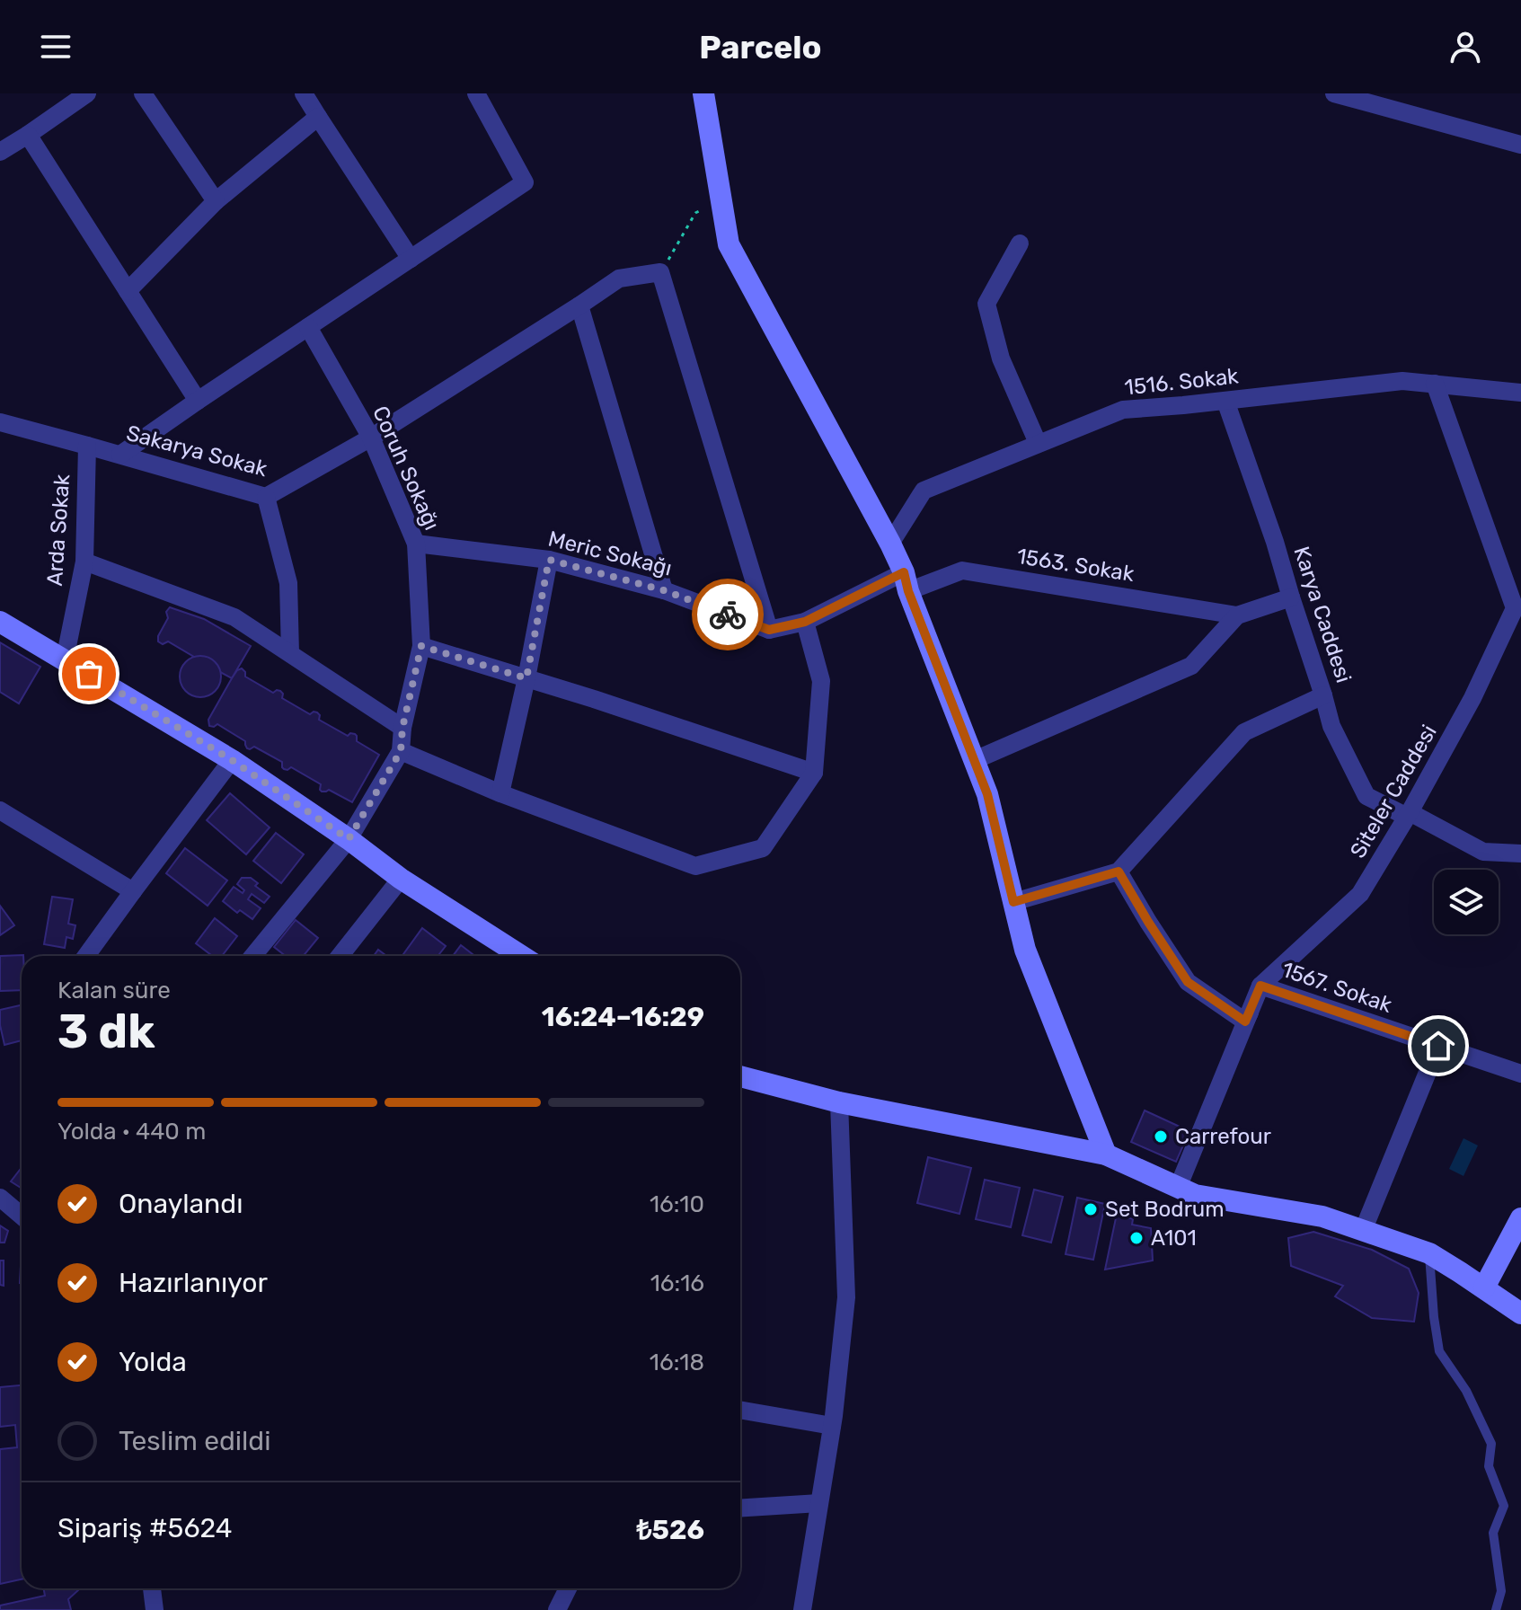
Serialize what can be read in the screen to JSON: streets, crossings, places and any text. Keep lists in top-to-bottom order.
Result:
{
  "streets": {
    "street": [
      "1516. Sokak",
      "Sakarya Sokak",
      "Coruh Sokağı",
      "Arda Sokak",
      "Meric Sokağı",
      "1563. Sokak",
      "Karya Caddesi",
      "Siteler Caddesi",
      "1567. Sokak"
    ]
  },
  "crossings": [
    ["1516. Sokak", "Karya Caddesi"],
    ["1516. Sokak", "Siteler Caddesi"],
    ["Sakarya Sokak", "Coruh Sokağı"],
    ["Sakarya Sokak", "Arda Sokak"],
    ["Coruh Sokağı", "Meric Sokağı"],
    ["Karya Caddesi", "Siteler Caddesi"],
    ["Siteler Caddesi", "1567. Sokak"]
  ],
  "places": ["Carrefour", "Set Bodrum", "A101"],
  "page": {
    "header": "Parcelo",
    "heading": ["3 dk", "Kalan süre", "16:24–16:29"],
    "panel": ["Sipariş #5624", "₺526"],
    "bar": "Yolda · 440 m",
    "list": [
      ["Onaylandı", "16:10"],
      ["Hazırlanıyor", "16:16"],
      ["Yolda", "16:18"],
      "Teslim edildi"
    ]
  }
}
